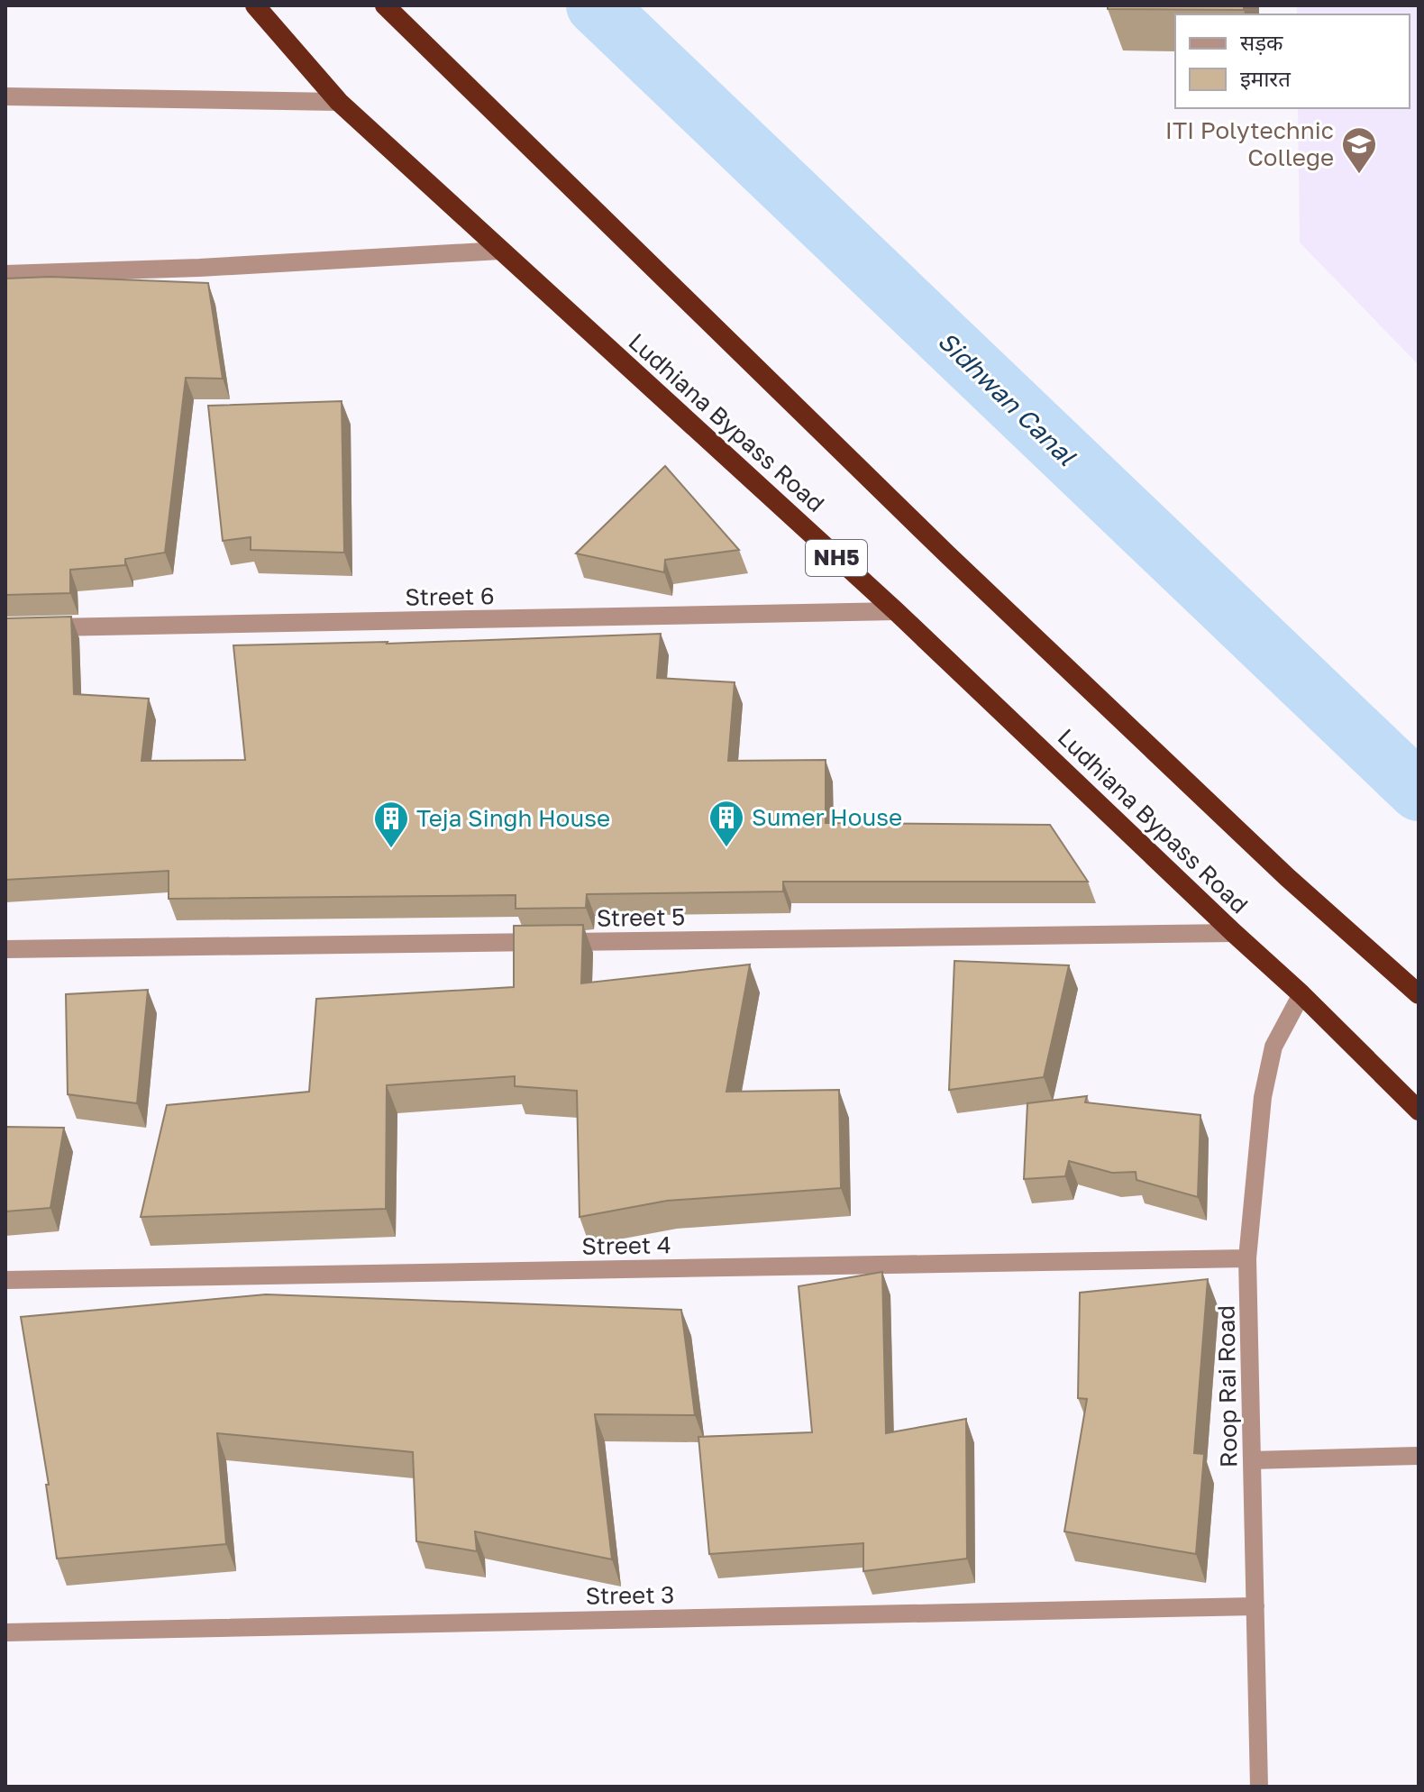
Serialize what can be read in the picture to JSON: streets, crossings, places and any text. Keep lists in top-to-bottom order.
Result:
{
  "streets": {
    "highway": ["Ludhiana Bypass Road", "NH5"],
    "street": [
      "Street 6",
      "Street 5",
      "Street 4",
      "Roop Rai Road",
      "Street 3"
    ]
  },
  "crossings": [
    ["Ludhiana Bypass Road", "Street 6"],
    ["Ludhiana Bypass Road", "Street 5"],
    ["Ludhiana Bypass Road", "Roop Rai Road"],
    ["Street 4", "Roop Rai Road"],
    ["Roop Rai Road", "Street 3"]
  ],
  "water": ["Sidhwan Canal"],
  "places": {
    "school or university": ["ITI Polytechnic College"],
    "building": ["Sumer House", "Teja Singh House"]
  },
  "legend": ["सड़क", "इमारत"]
}
